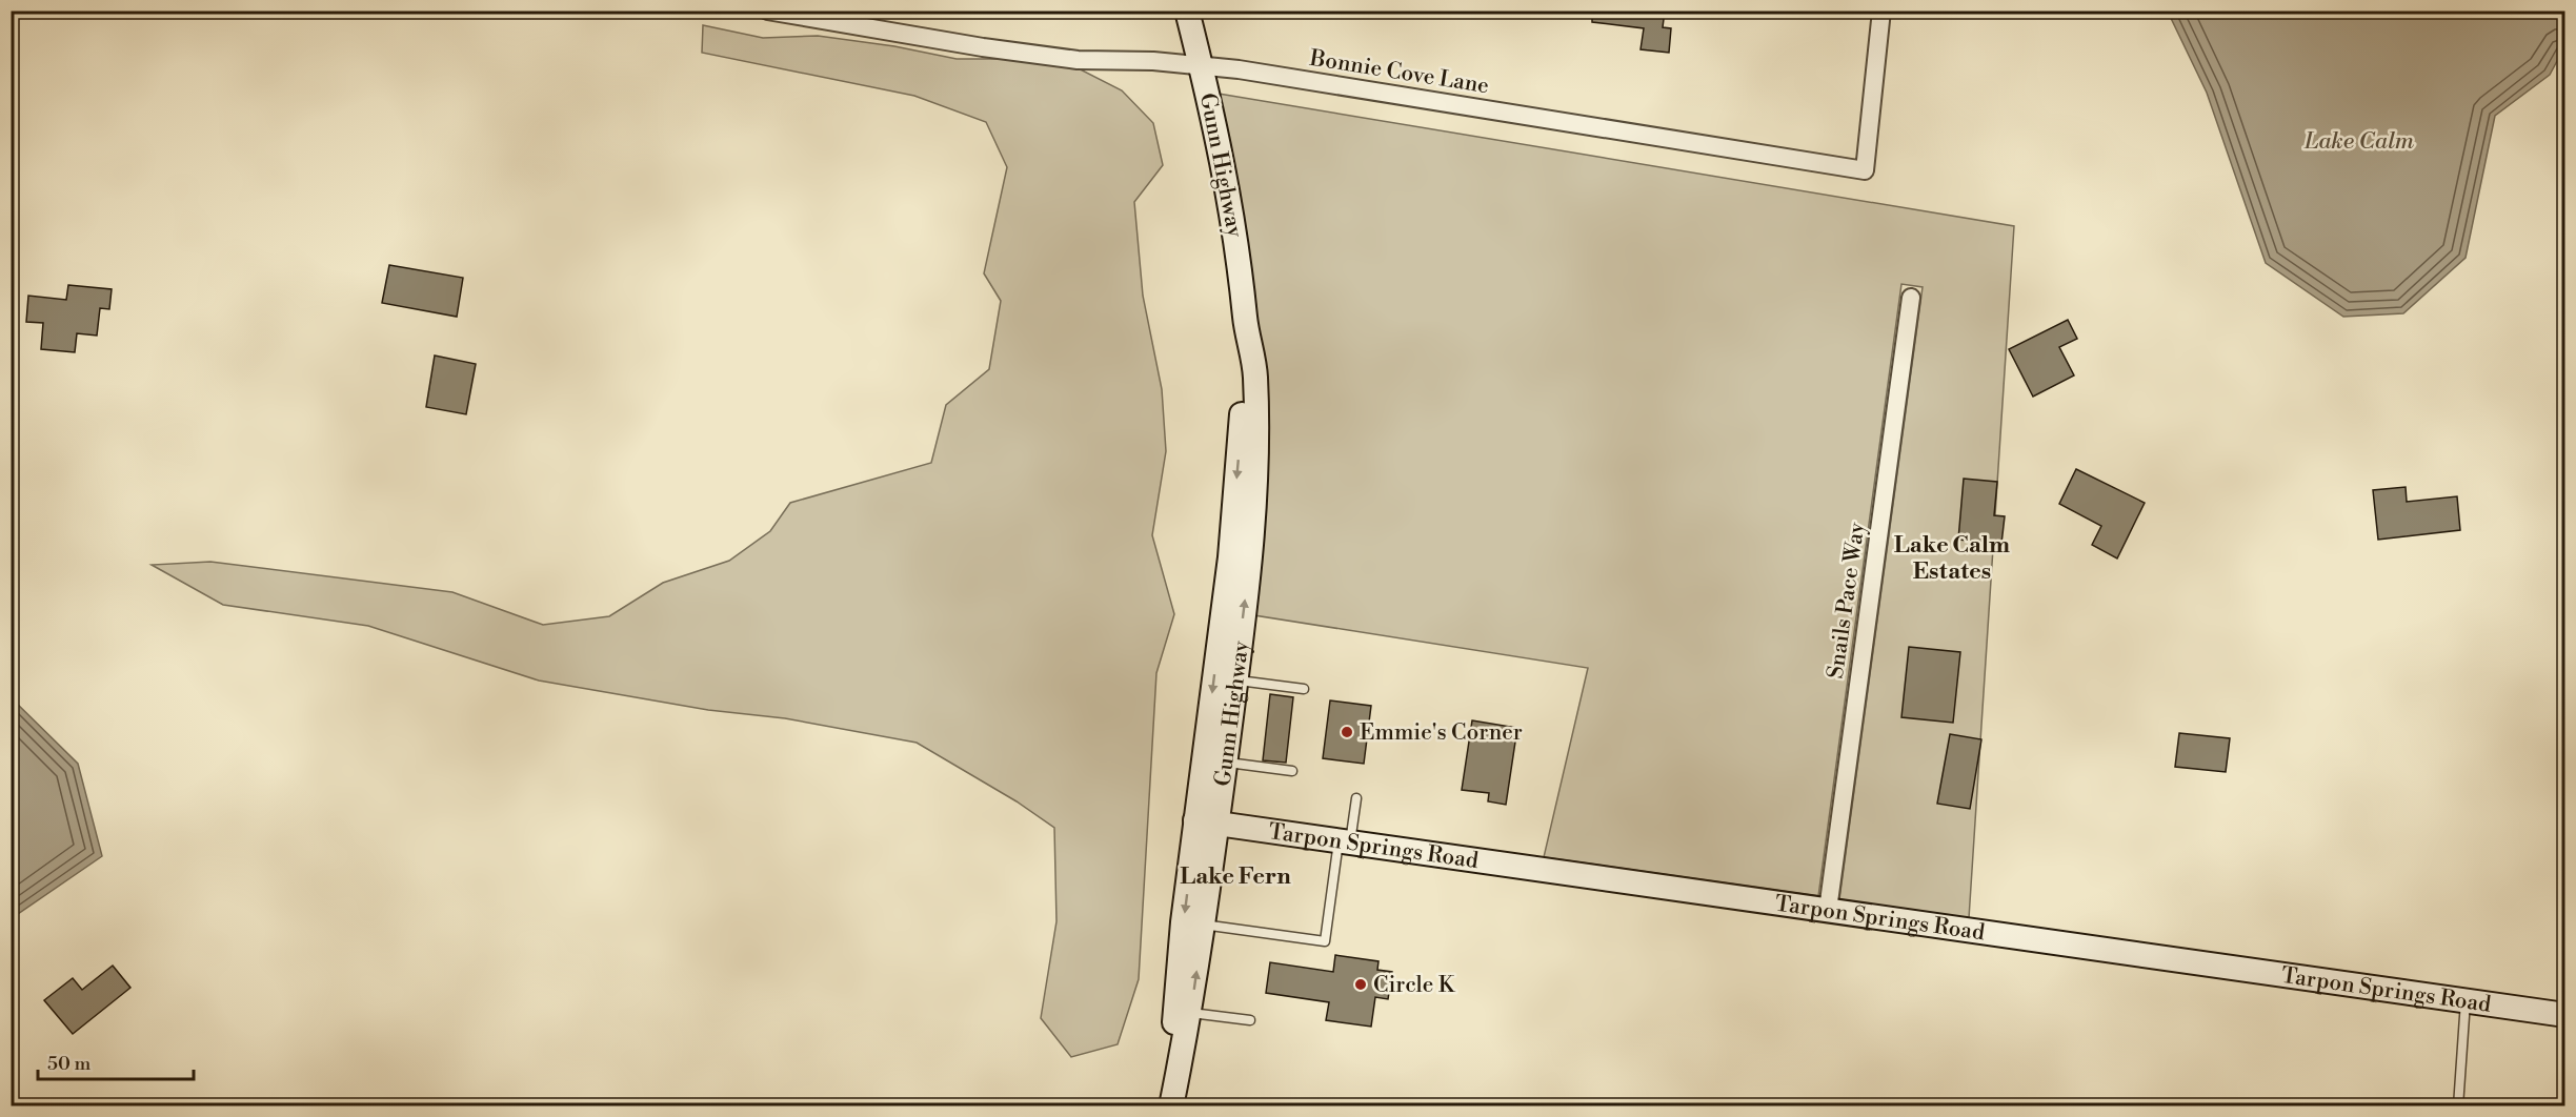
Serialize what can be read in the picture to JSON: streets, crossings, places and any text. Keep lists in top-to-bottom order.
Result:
{
  "streets": {
    "main road": ["Gunn Highway", "Tarpon Springs Road"],
    "street": ["Bonnie Cove Lane", "Snails Pace Way"]
  },
  "crossings": [
    ["Bonnie Cove Lane", "Gunn Highway"],
    ["Gunn Highway", "Tarpon Springs Road"],
    ["Snails Pace Way", "Tarpon Springs Road"]
  ],
  "districts": ["Lake Calm Estates", "Lake Fern"],
  "water": ["Lake Calm"],
  "places": ["Emmie's Corner", "Circle K"],
  "scale_bar": "50 m"
}
